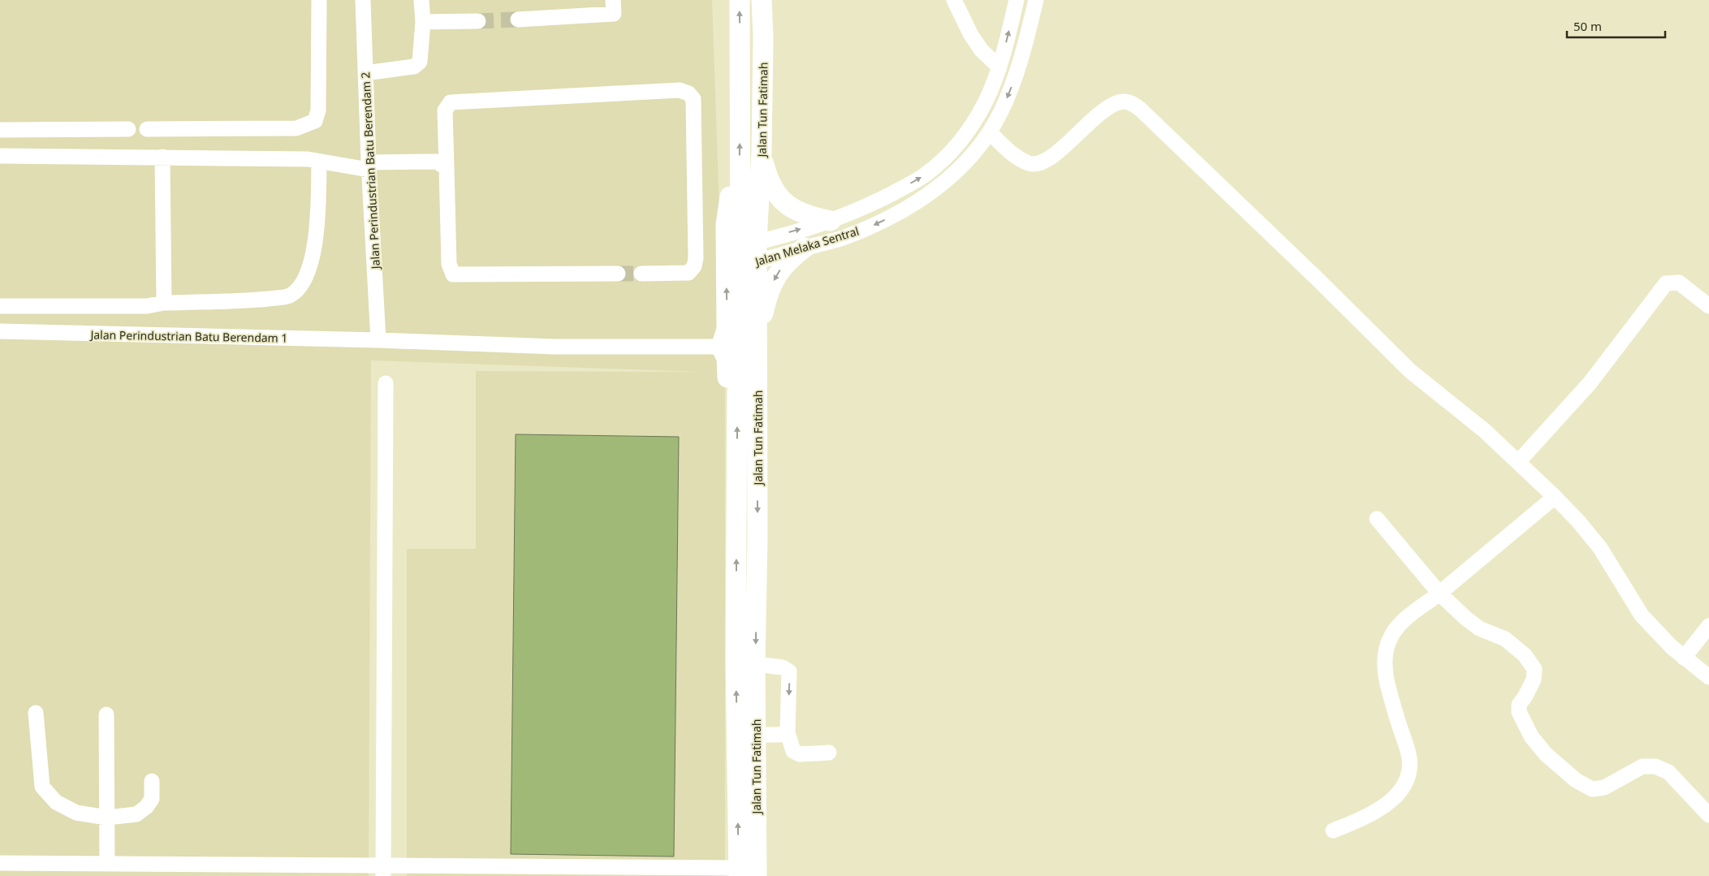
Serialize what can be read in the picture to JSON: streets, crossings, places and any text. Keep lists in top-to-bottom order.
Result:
{
  "streets": {
    "main road": ["Jalan Tun Fatimah"],
    "street": ["Jalan Perindustrian Batu Berendam 2", "Jalan Melaka Sentral", "Jalan Perindustrian Batu Berendam 1"]
  },
  "crossings": [
    ["Jalan Tun Fatimah", "Jalan Melaka Sentral"],
    ["Jalan Perindustrian Batu Berendam 2", "Jalan Perindustrian Batu Berendam 1"]
  ],
  "scale_bar": "50 m"
}
